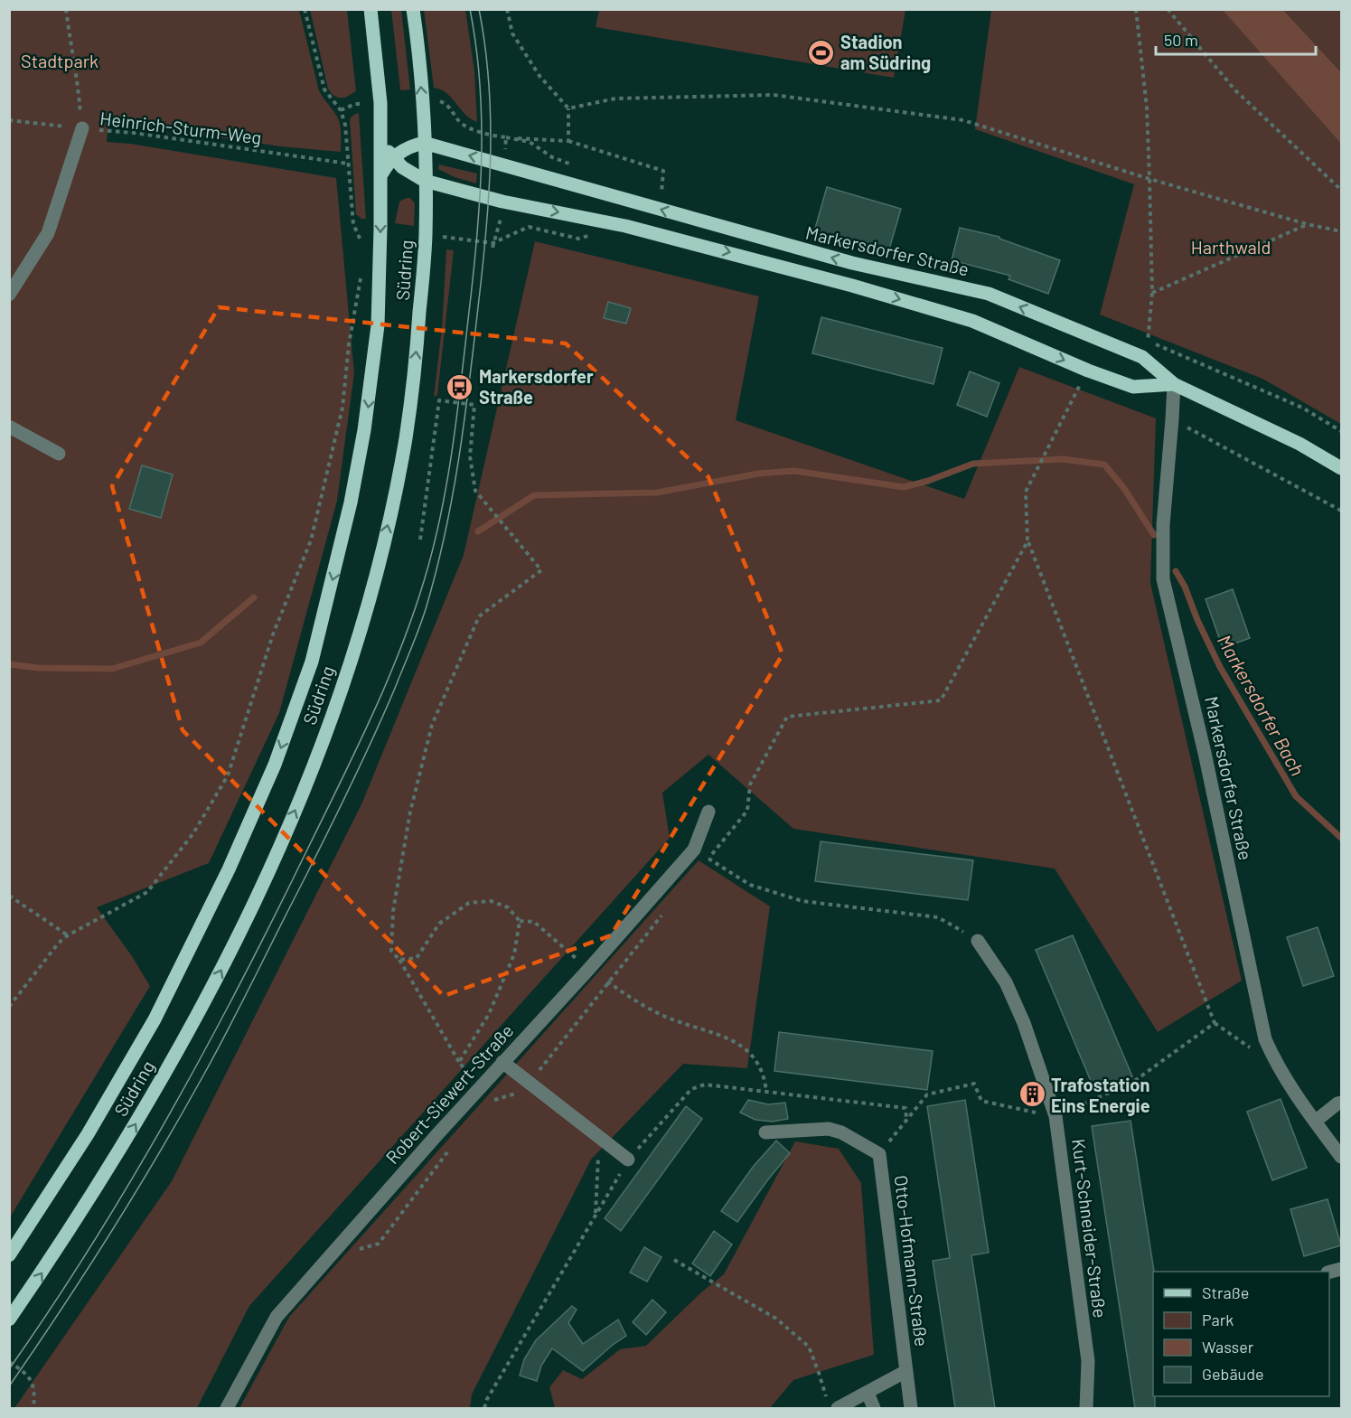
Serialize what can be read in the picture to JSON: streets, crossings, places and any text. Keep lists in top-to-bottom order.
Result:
{
  "streets": {
    "main road": ["Markersdorfer Straße", "Südring"],
    "street": ["Robert-Siewert-Straße", "Kurt-Schneider-Straße", "Otto-Hofmann-Straße"],
    "path": ["Heinrich-Sturm-Weg"]
  },
  "crossings": [
    ["Markersdorfer Straße", "Südring"]
  ],
  "water": ["Markersdorfer Bach"],
  "parks": ["Stadtpark", "Harthwald"],
  "places": {
    "sports": ["Stadion am Südring"],
    "bus stop": ["Markersdorfer Straße"],
    "building": ["Trafostation Eins Energie"]
  },
  "legend": [
    "Straße",
    "Park",
    "Wasser",
    "Gebäude"
  ],
  "scale_bar": "50 m"
}
